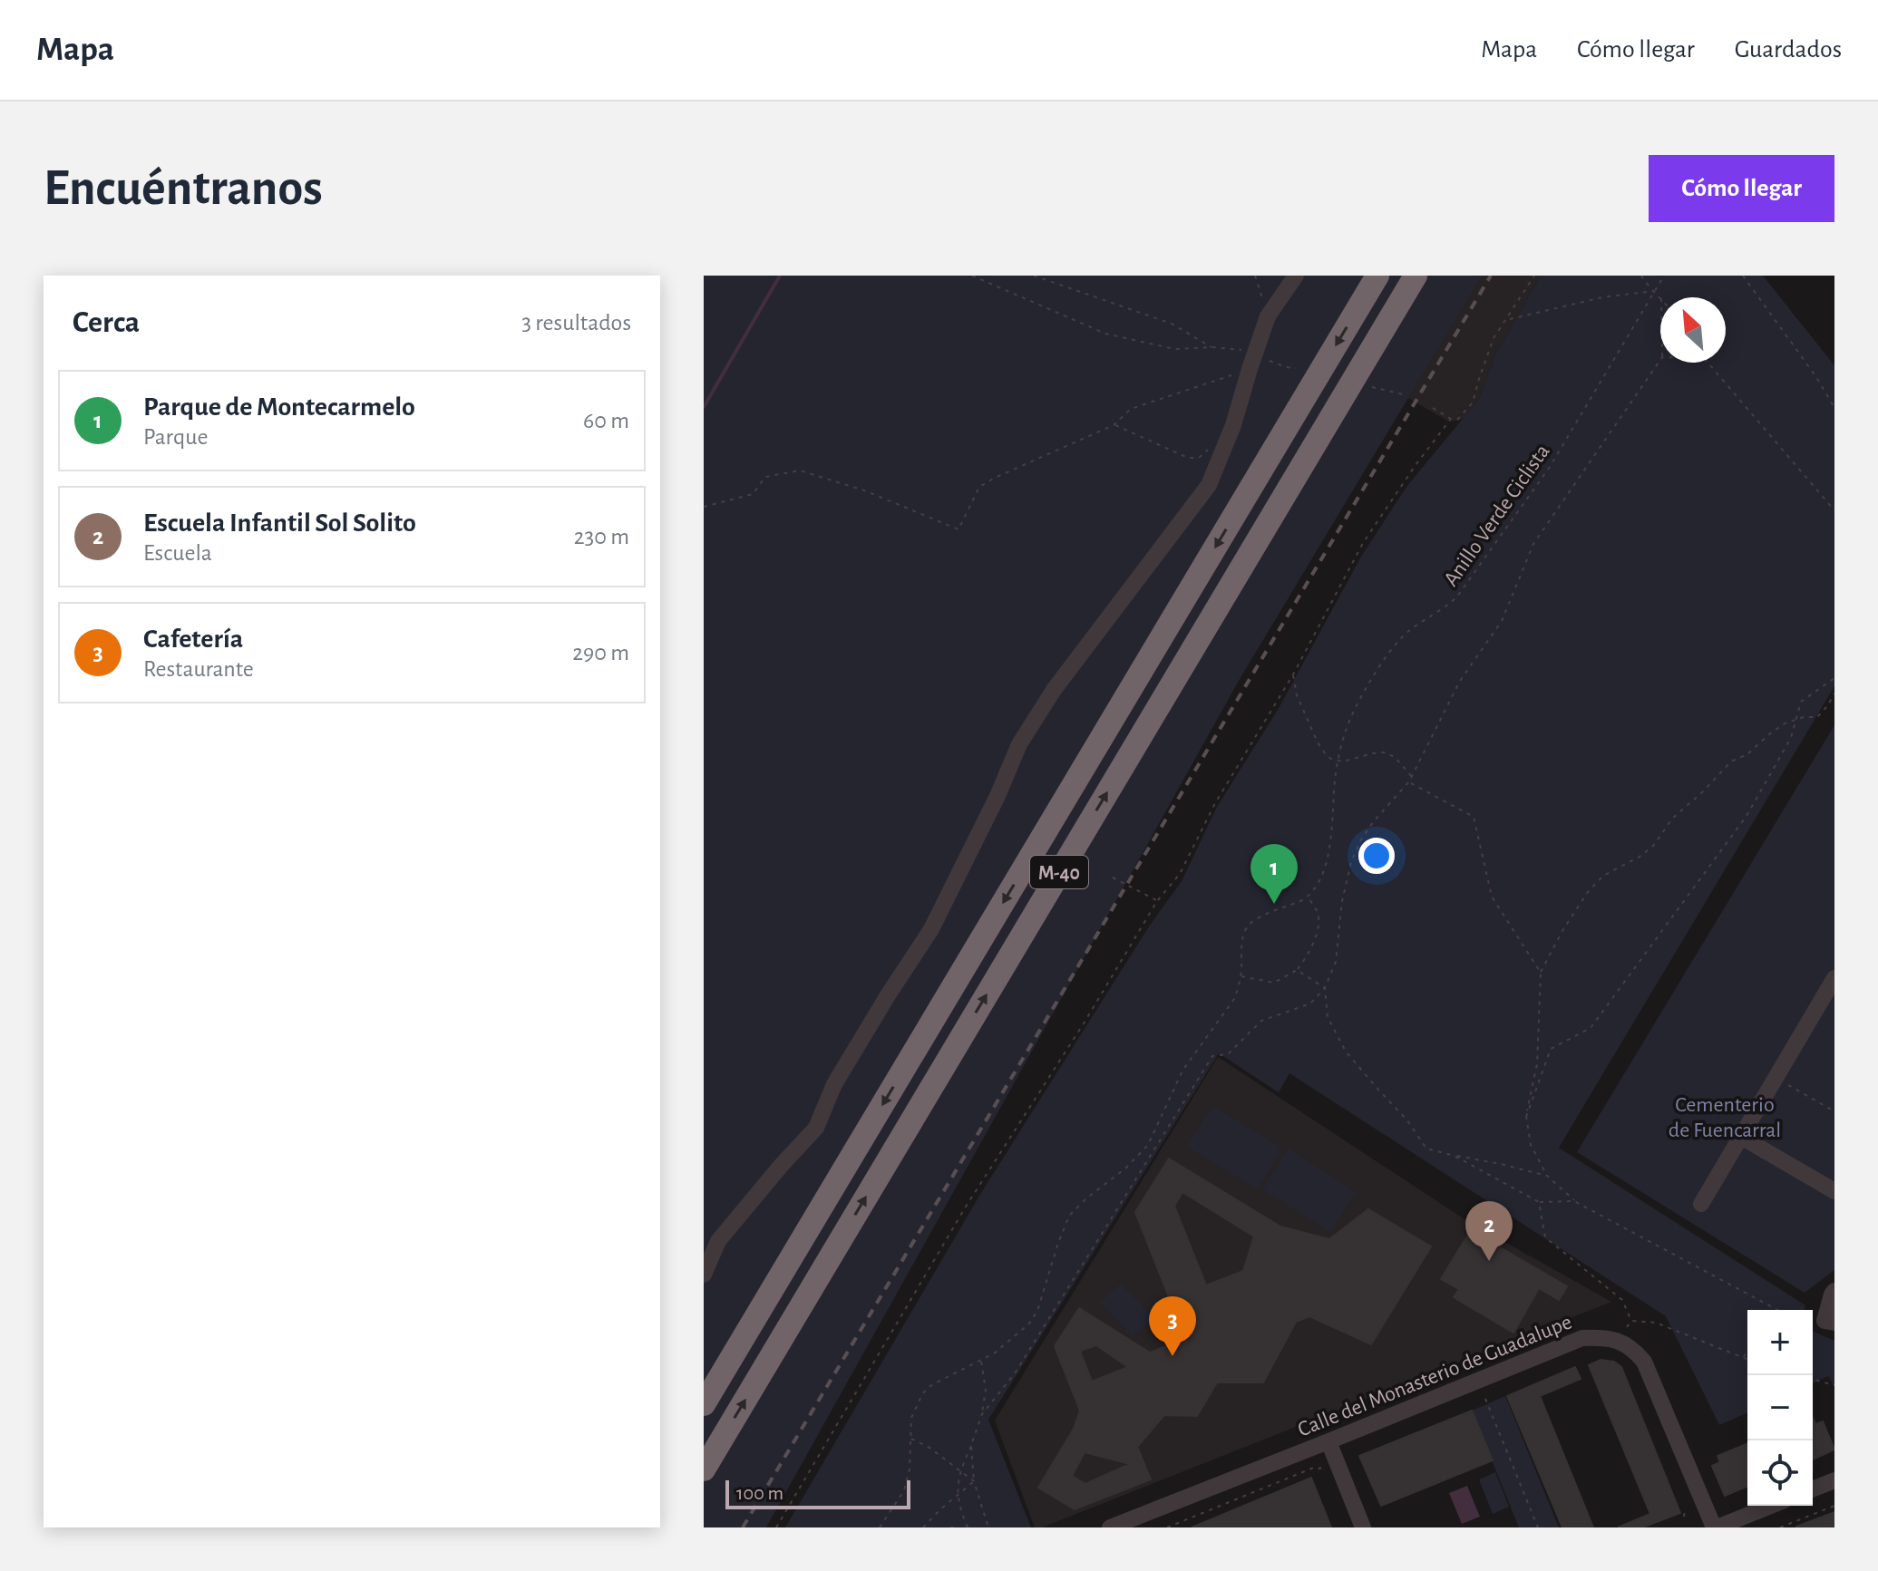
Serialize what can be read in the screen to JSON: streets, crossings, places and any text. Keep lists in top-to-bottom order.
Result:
{
  "streets": {
    "highway": ["M-40"],
    "street": ["Calle del Monasterio de Guadalupe"],
    "path": ["Anillo Verde Ciclista"]
  },
  "parks": ["Cementerio de Fuencarral"],
  "scale_bar": "100 m",
  "north": "top left",
  "page": {
    "header": "Mapa",
    "nav": ["Mapa", "Cómo llegar", "Guardados"],
    "buttons": "Cómo llegar",
    "title": "Encuéntranos",
    "heading": ["Cerca", "3 resultados"],
    "list": [
      {
        "mark": "1",
        "name": "Parque de Montecarmelo",
        "note": "Parque",
        "value": "60 m"
      },
      {
        "mark": "2",
        "name": "Escuela Infantil Sol Solito",
        "note": "Escuela",
        "value": "230 m"
      },
      {
        "mark": "3",
        "name": "Cafetería",
        "note": "Restaurante",
        "value": "290 m"
      }
    ],
    "pins": ["1", "2", "3"],
    "map_buttons": ["+", "−"],
    "scale": "100 m"
  }
}
